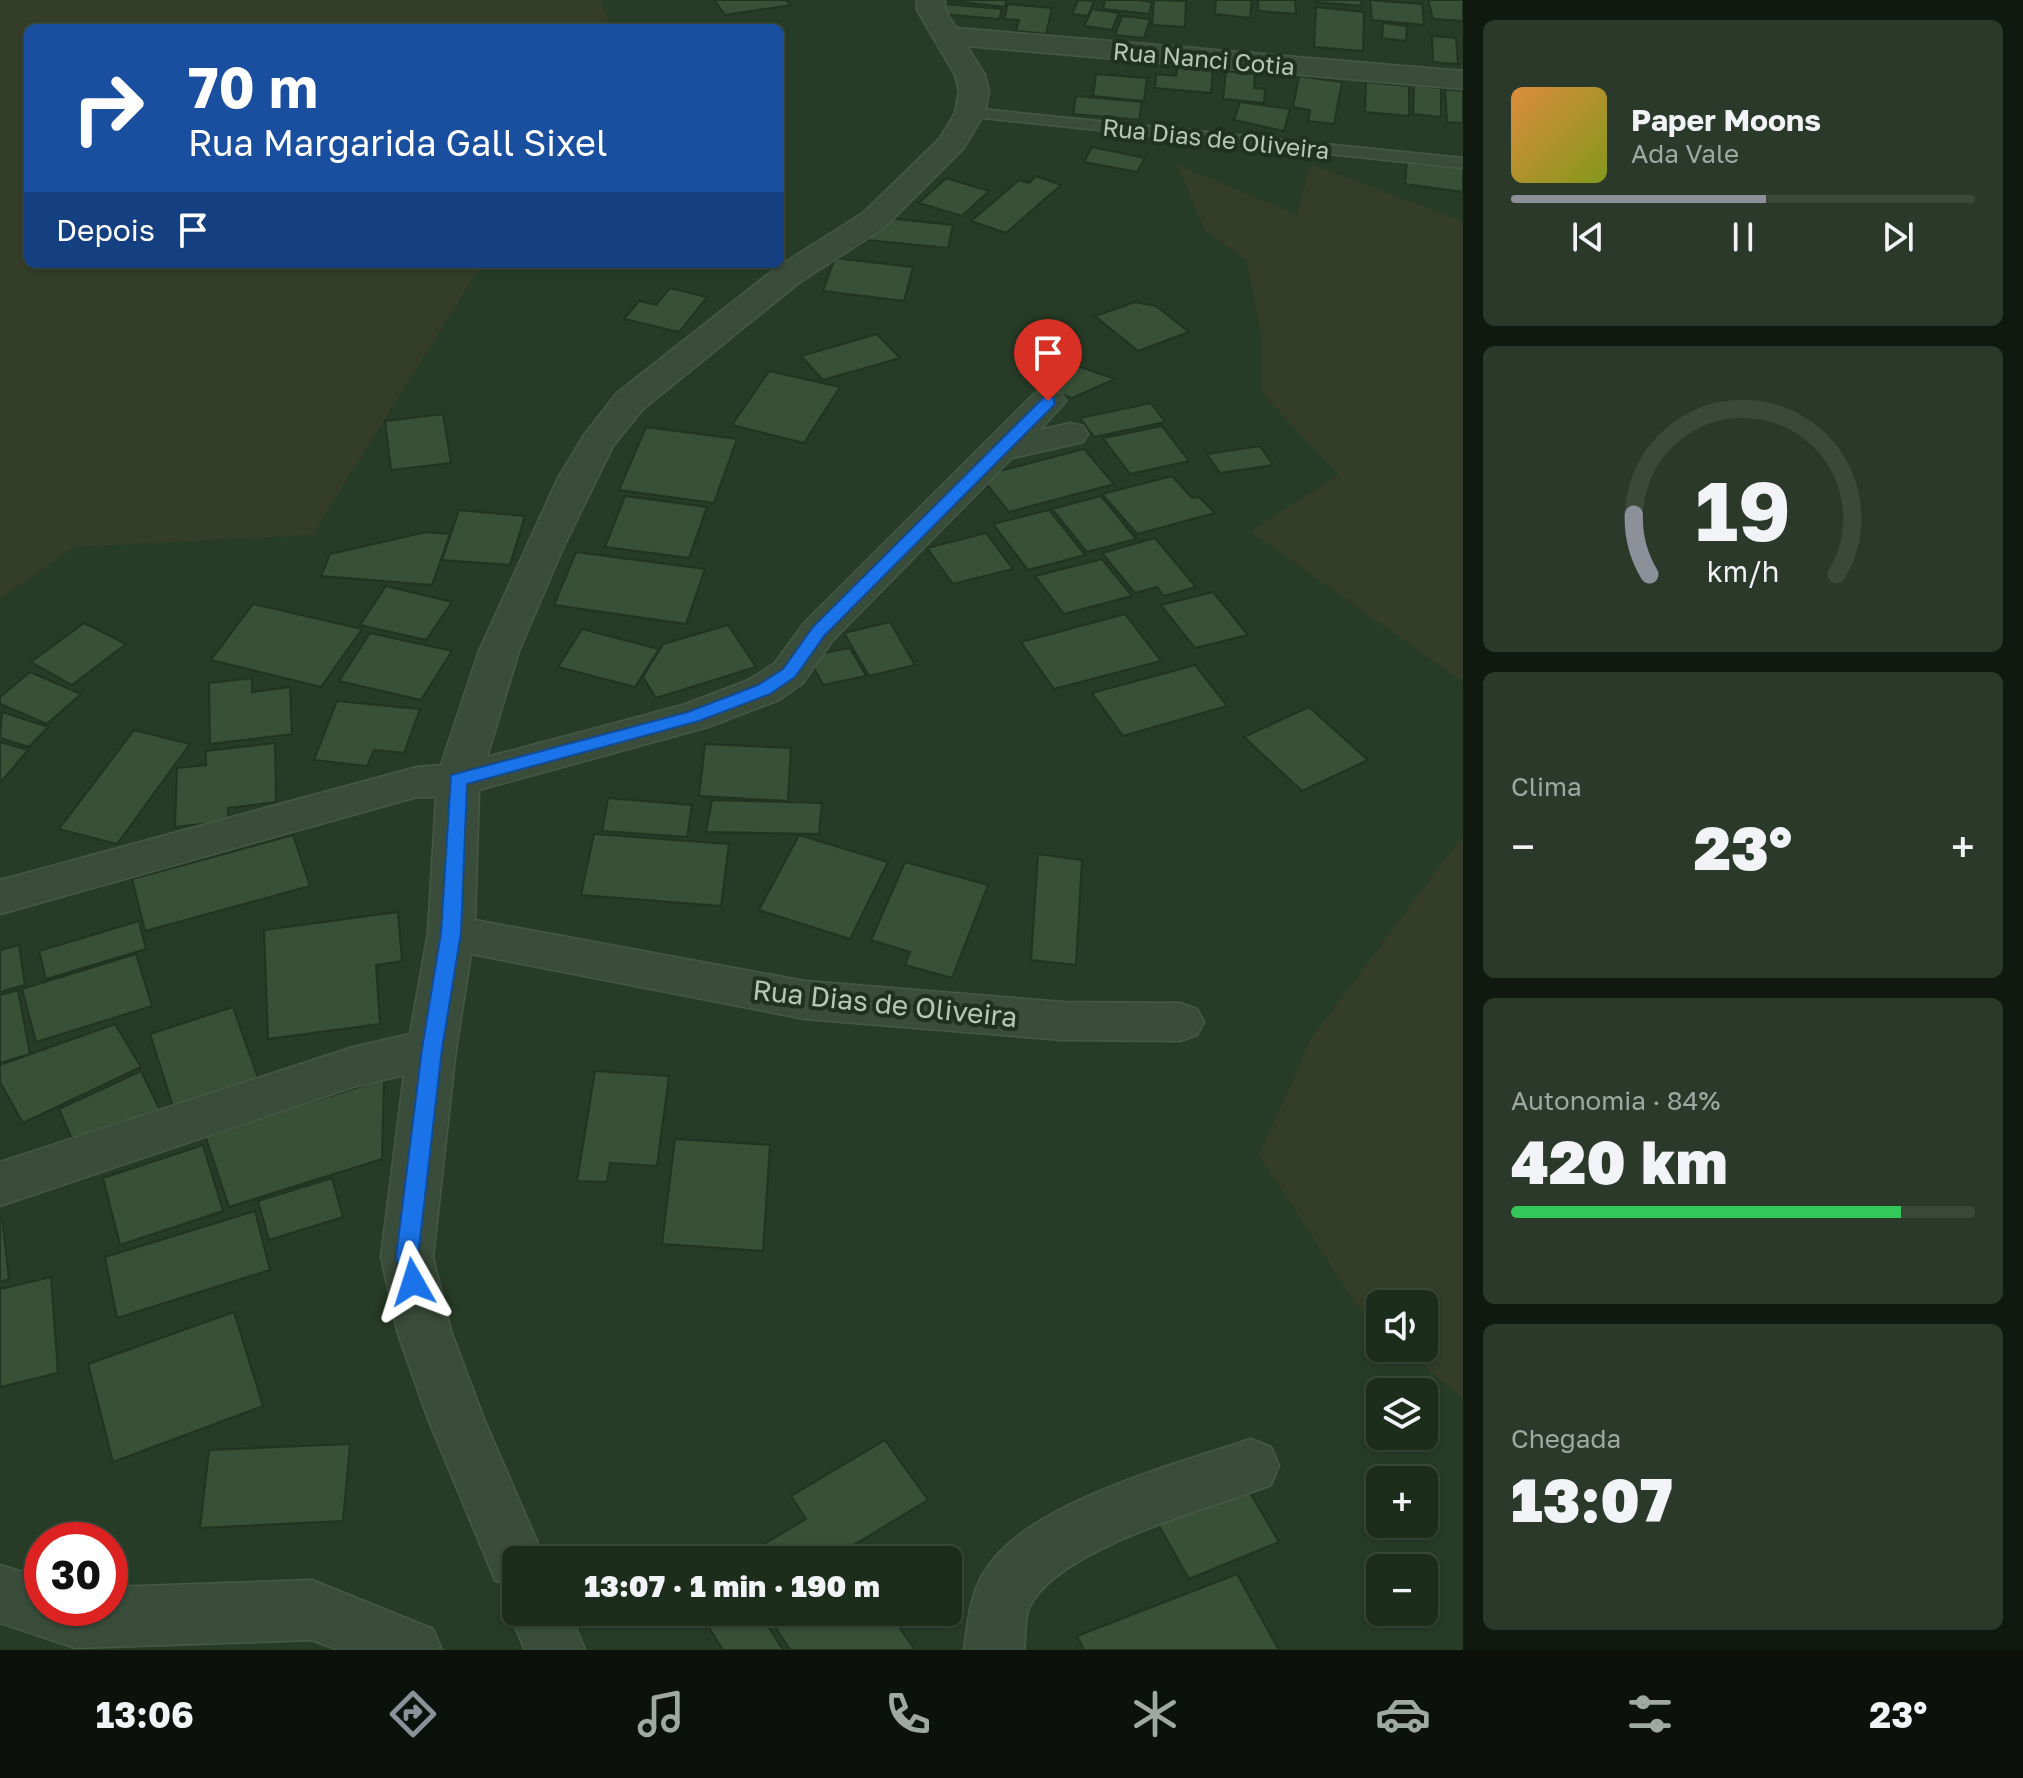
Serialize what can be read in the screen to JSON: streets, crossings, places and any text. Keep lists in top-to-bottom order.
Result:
{
  "streets": {
    "street": ["Rua Nanci Cotia", "Rua Dias de Oliveira"]
  },
  "page": {
    "turn": ["70 m", "Rua Margarida Gall Sixel"],
    "song": ["Paper Moons", "Ada Vale"],
    "then": "Depois",
    "tile": [
      "Clima",
      ["Autonomia · 84%", "420 km"],
      ["Chegada", "13:07"]
    ],
    "heat": ["−", "23°", "+"],
    "map_buttons": ["+", "−"],
    "limit": "30",
    "trip": "13:07 · 1 min · 190 m",
    "tabs": ["13:06", "23°"],
    "gauge": ["19", "km/h"]
  }
}
